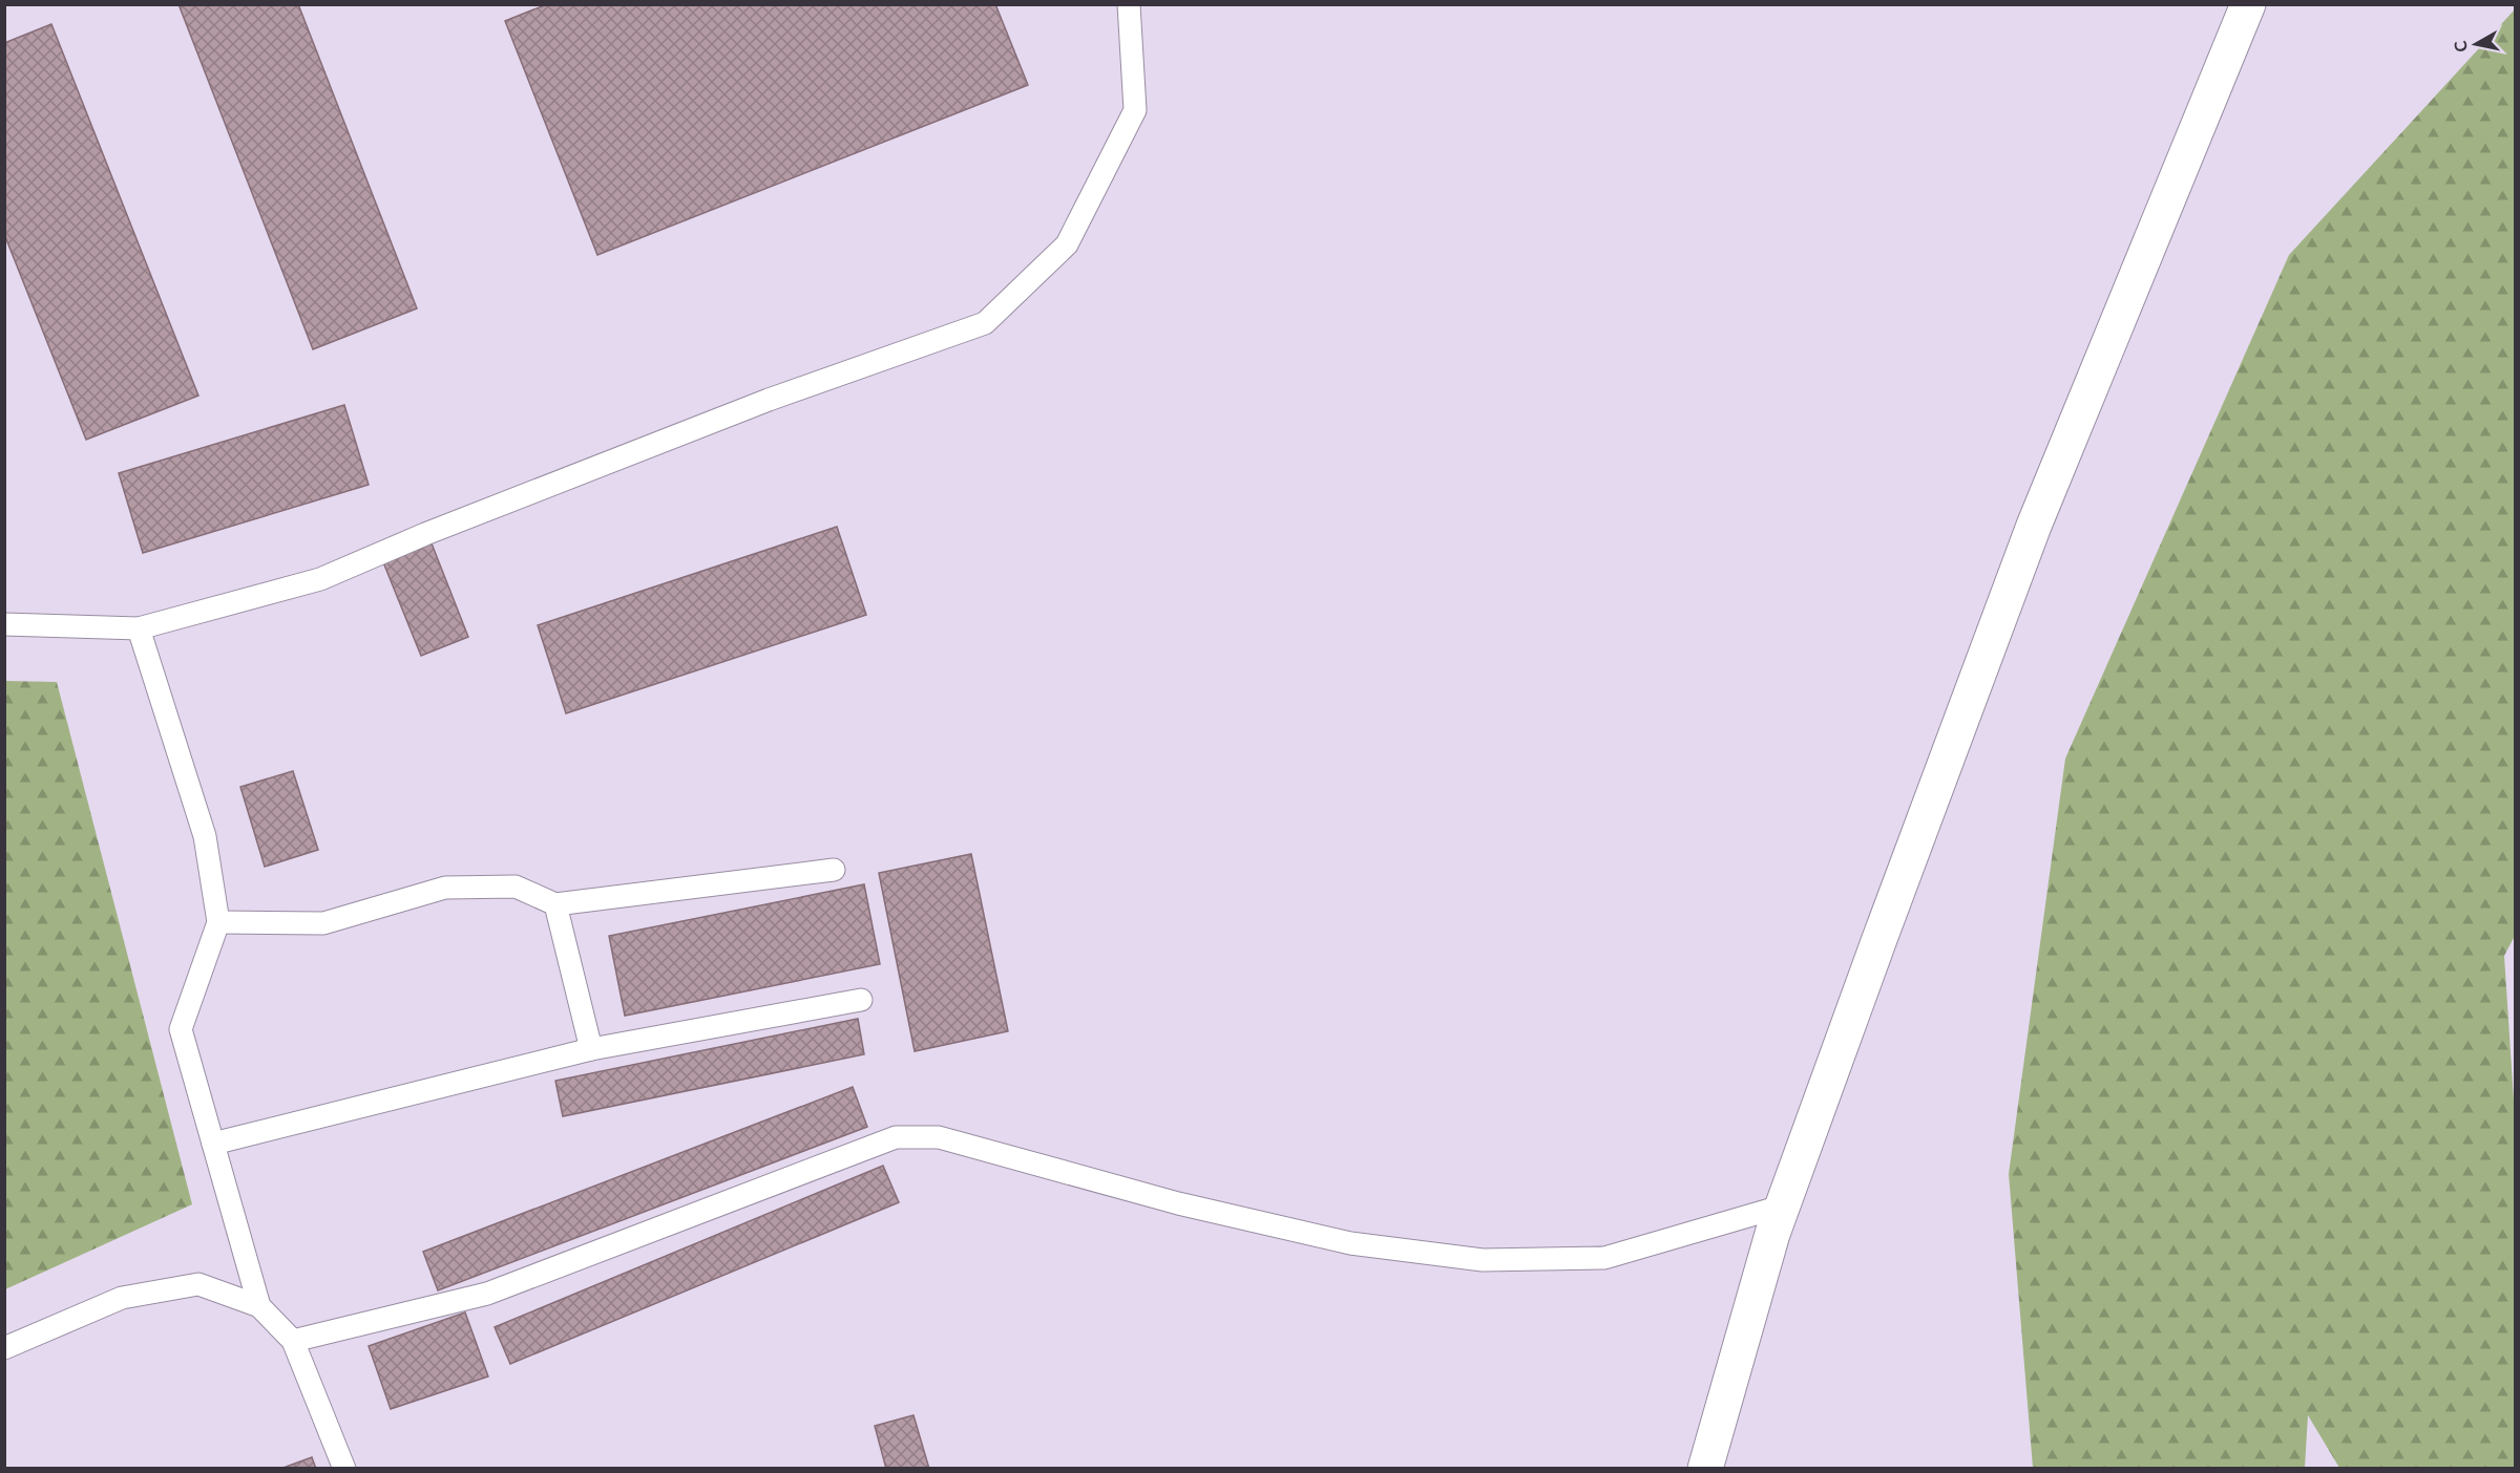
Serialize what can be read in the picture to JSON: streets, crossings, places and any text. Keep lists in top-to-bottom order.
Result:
{
  "north": "left"
}
